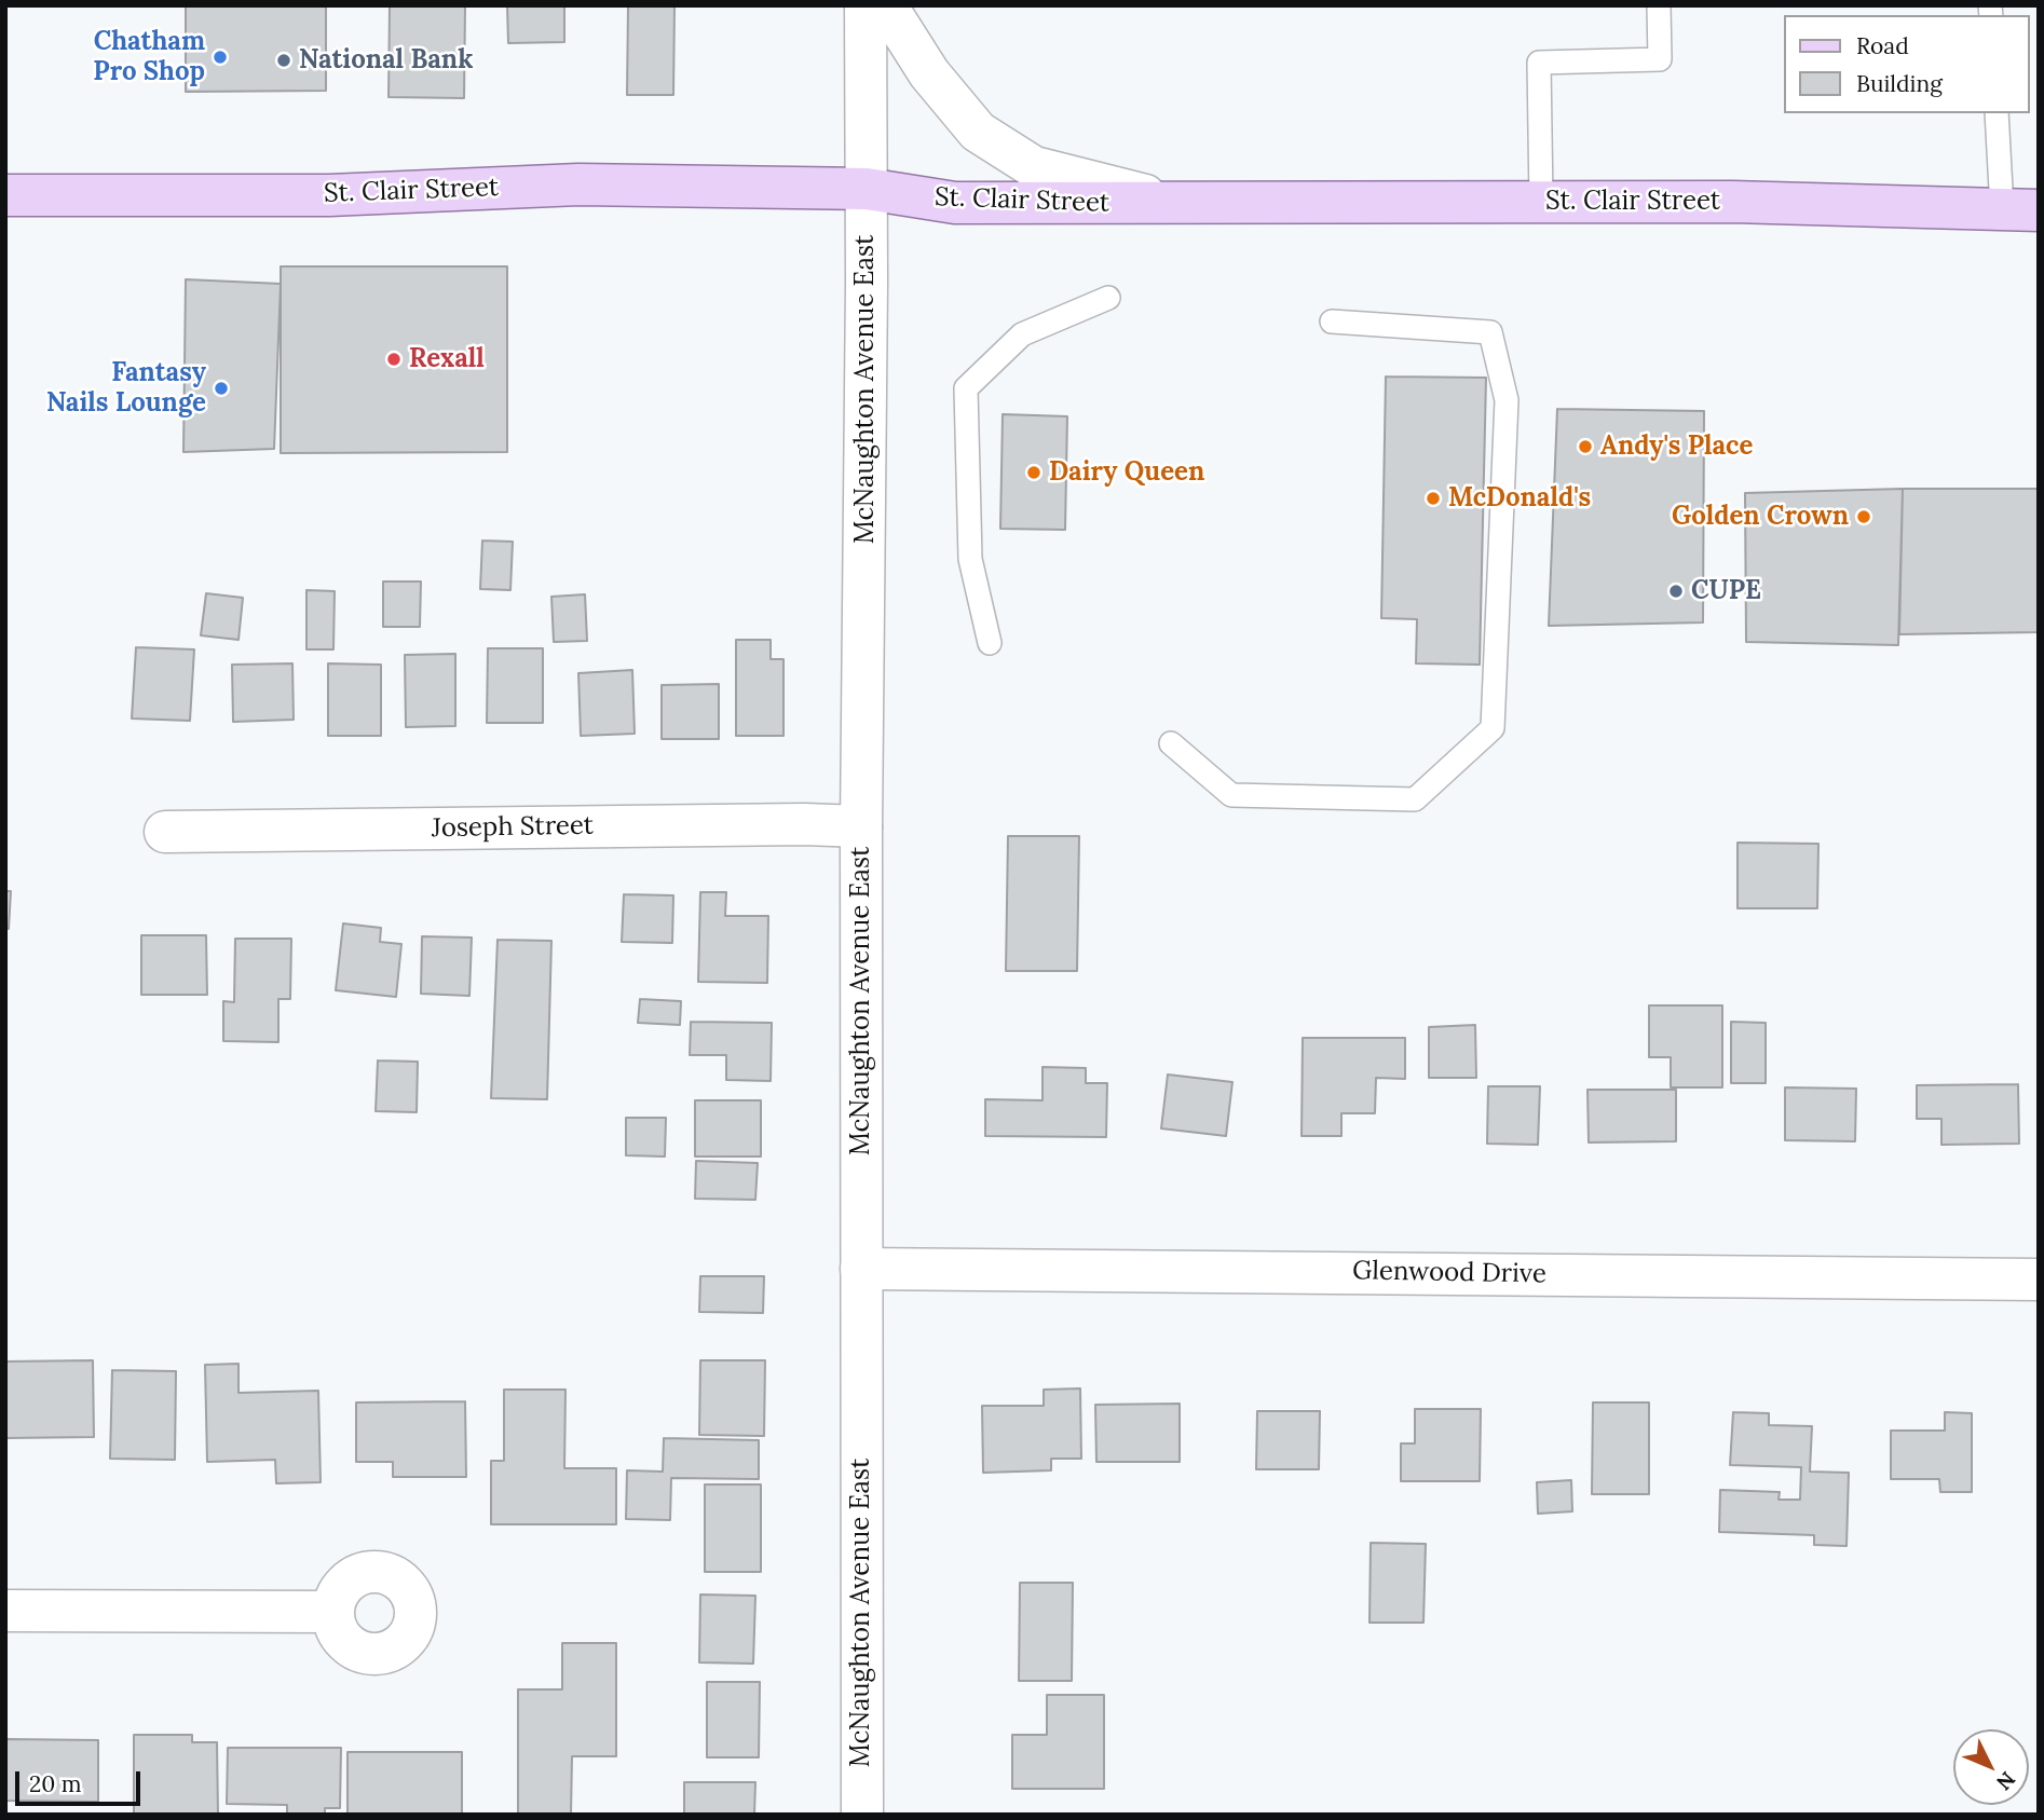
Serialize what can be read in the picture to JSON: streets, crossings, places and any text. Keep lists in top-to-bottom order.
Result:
{
  "streets": {
    "main road": ["St. Clair Street"],
    "street": ["McNaughton Avenue East", "Joseph Street", "Glenwood Drive"]
  },
  "crossings": [
    ["St. Clair Street", "McNaughton Avenue East"],
    ["McNaughton Avenue East", "Joseph Street"],
    ["McNaughton Avenue East", "Glenwood Drive"]
  ],
  "places": [
    "Chatham Pro Shop",
    "National Bank",
    "Rexall",
    "Fantasy Nails Lounge",
    "Andy's Place",
    "Dairy Queen",
    "McDonald's",
    "Golden Crown",
    "CUPE"
  ],
  "legend": ["Road", "Building"],
  "scale_bar": "20 m",
  "north": "bottom right"
}
